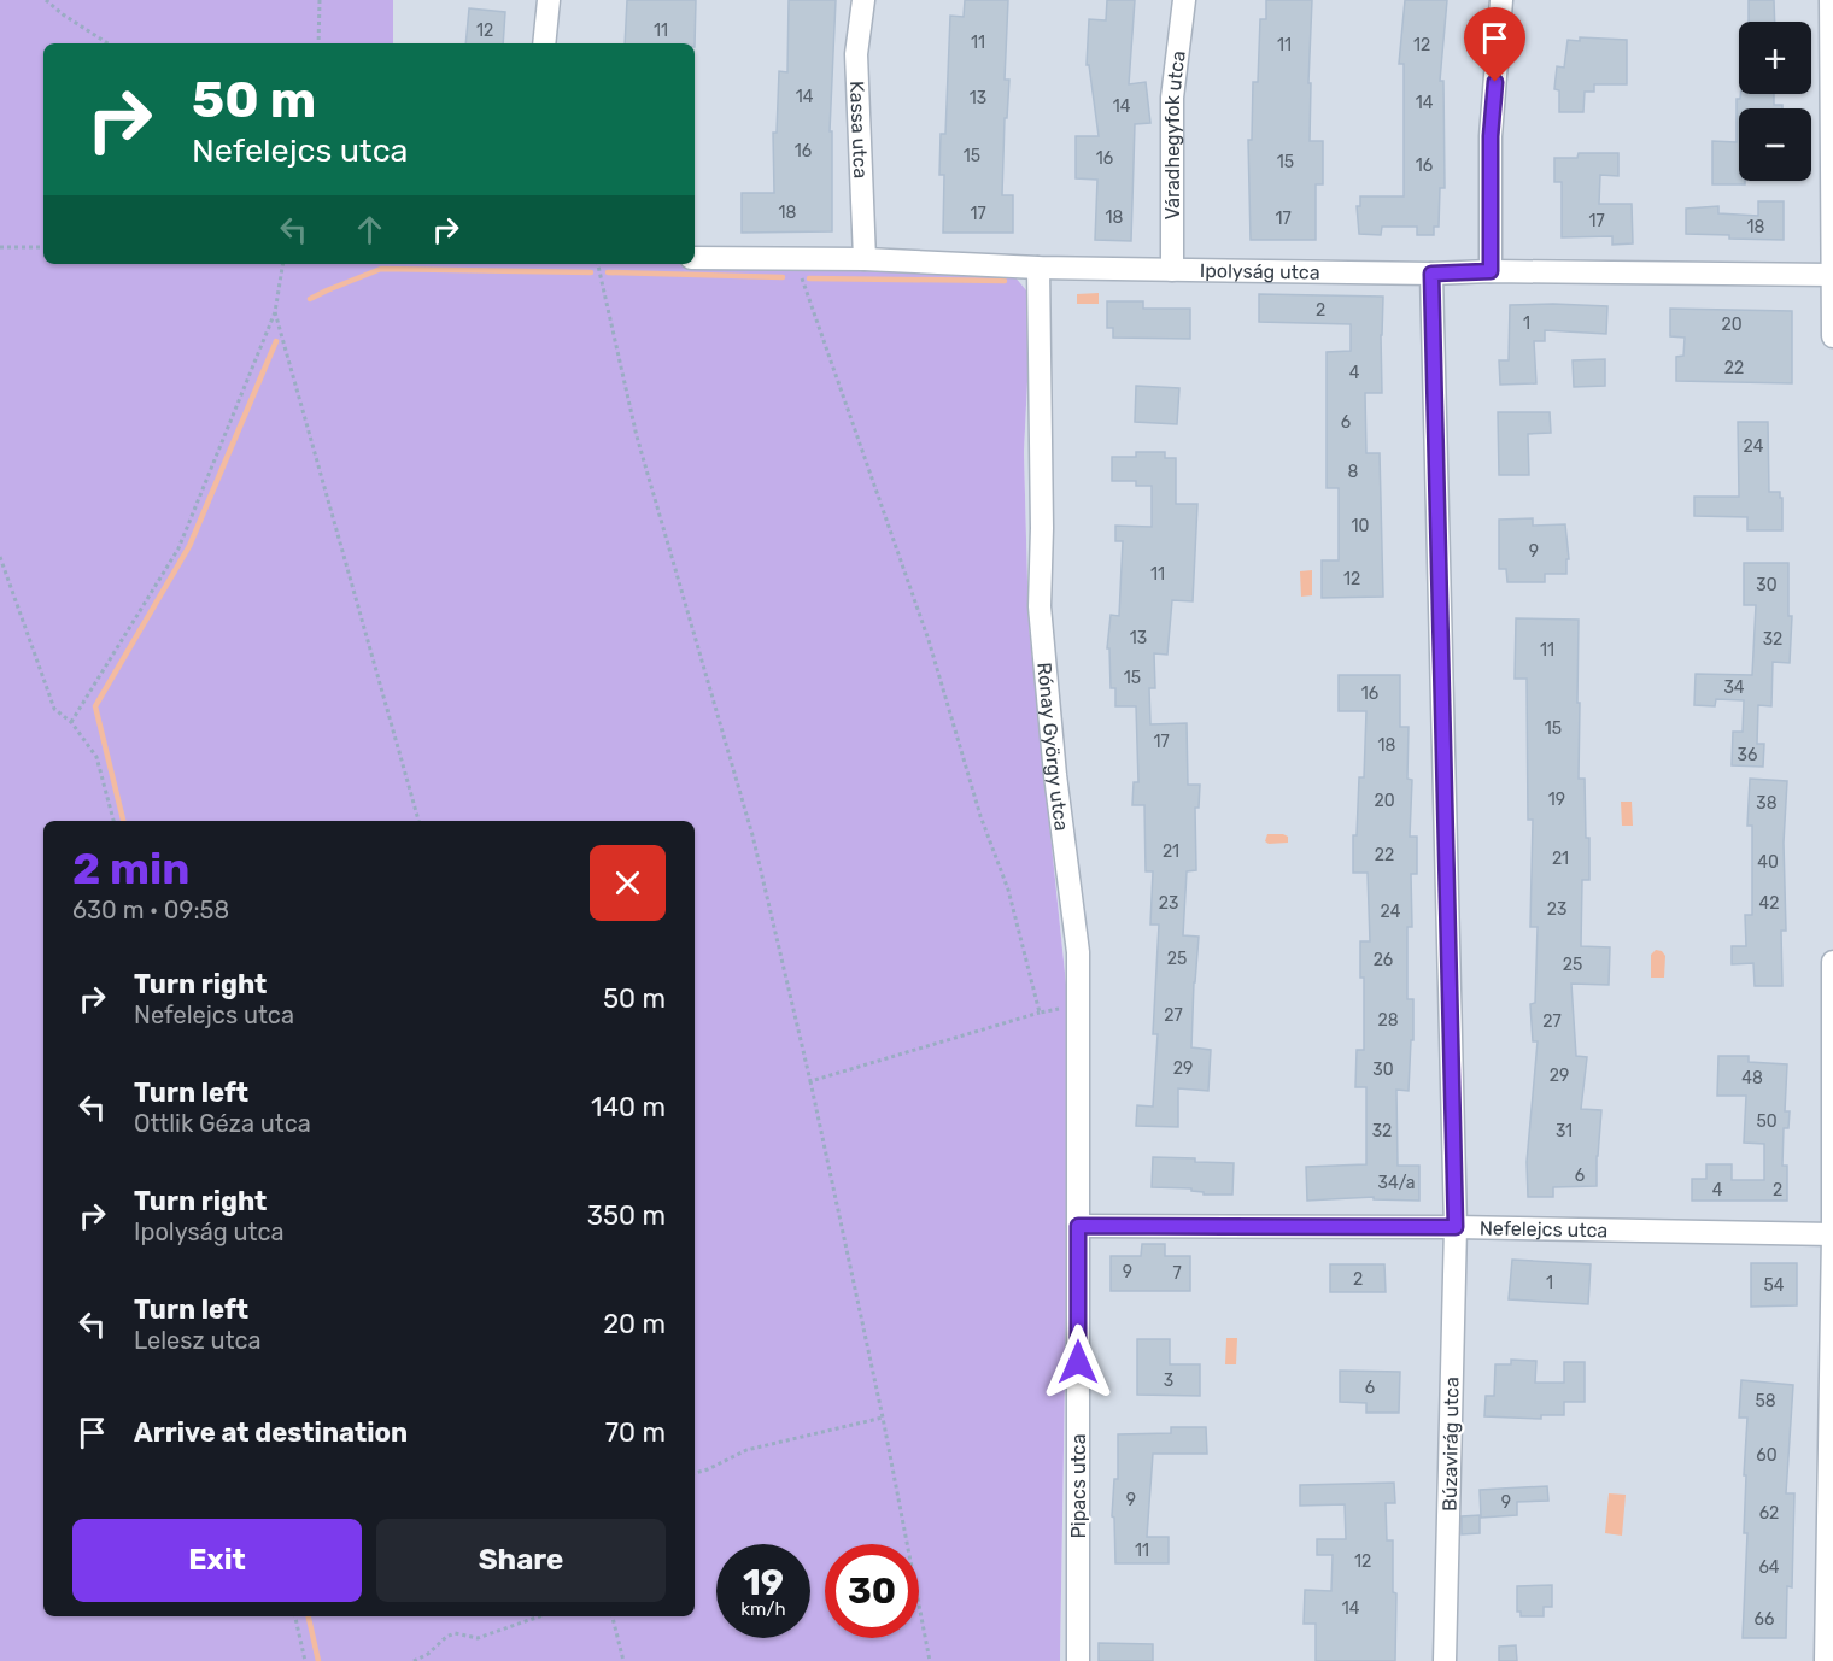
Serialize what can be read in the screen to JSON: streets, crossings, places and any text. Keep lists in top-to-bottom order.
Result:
{
  "streets": {
    "street": [
      "Kassa utca",
      "Váradhegyfok utca",
      "Ipolyság utca",
      "Rónay György utca",
      "Nefelejcs utca",
      "Búzavirág utca",
      "Pipacs utca"
    ]
  },
  "crossings": [
    ["Kassa utca", "Ipolyság utca"],
    ["Váradhegyfok utca", "Ipolyság utca"],
    ["Ipolyság utca", "Rónay György utca"],
    ["Ipolyság utca", "Búzavirág utca"],
    ["Rónay György utca", "Nefelejcs utca"],
    ["Rónay György utca", "Pipacs utca"],
    ["Nefelejcs utca", "Búzavirág utca"],
    ["Nefelejcs utca", "Pipacs utca"]
  ],
  "house_numbers": [
    "12",
    "11",
    "11",
    "11",
    "12",
    "14",
    "13",
    "14",
    "14",
    "16",
    "15",
    "16",
    "15",
    "16",
    "18",
    "17",
    "18",
    "17",
    "17",
    "18",
    "2",
    "1",
    "20",
    "22",
    "4",
    "6",
    "24",
    "8",
    "10",
    "9",
    "11",
    "12",
    "30",
    "13",
    "32",
    "11",
    "15",
    "34",
    "16",
    "15",
    "17",
    "18",
    "36",
    "19",
    "20",
    "38",
    "21",
    "22",
    "21",
    "40",
    "23",
    "42",
    "23",
    "24",
    "25",
    "26",
    "25",
    "27",
    "28",
    "27",
    "29",
    "30",
    "29",
    "48",
    "50",
    "32",
    "31",
    "6",
    "34/a",
    "4",
    "2",
    "9",
    "7",
    "2",
    "1",
    "54",
    "3",
    "6",
    "58",
    "60",
    "9",
    "9",
    "62",
    "11",
    "12",
    "64",
    "14",
    "66"
  ],
  "page": {
    "map_buttons": ["+", "−"],
    "turn": ["50 m", "Nefelejcs utca"],
    "heading": ["2 min", "630 m · 09:58"],
    "list": [
      {
        "name": "Turn right",
        "note": "Nefelejcs utca",
        "value": "50 m"
      },
      {
        "name": "Turn left",
        "note": "Ottlik Géza utca",
        "value": "140 m"
      },
      {
        "name": "Turn right",
        "note": "Ipolyság utca",
        "value": "350 m"
      },
      {
        "name": "Turn left",
        "note": "Lelesz utca",
        "value": "20 m"
      },
      {
        "name": "Arrive at destination",
        "value": "70 m"
      }
    ],
    "buttons": ["Exit", "Share"],
    "speed": "19 km/h",
    "limit": "30"
  }
}
